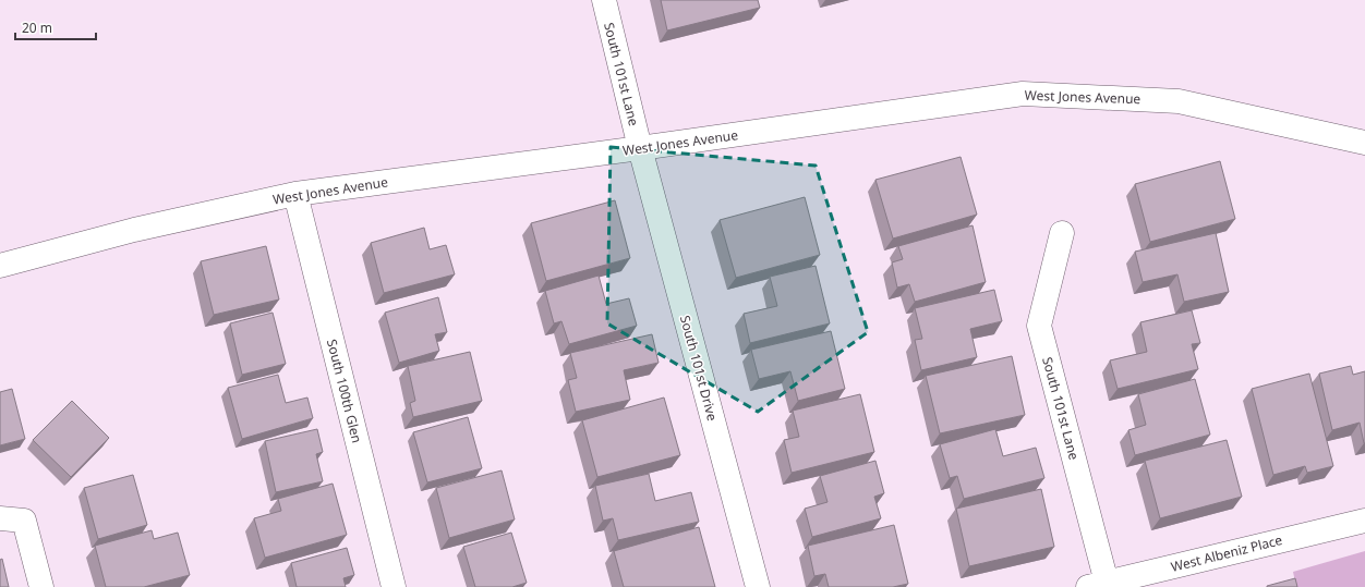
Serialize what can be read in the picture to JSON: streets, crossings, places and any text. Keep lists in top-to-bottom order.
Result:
{
  "streets": {
    "street": [
      "South 101st Lane",
      "West Jones Avenue",
      "South 101st Drive",
      "South 100th Glen",
      "West Albeniz Place"
    ]
  },
  "crossings": [
    ["South 101st Lane", "West Jones Avenue"],
    ["South 101st Lane", "South 101st Drive"],
    ["South 101st Lane", "West Albeniz Place"],
    ["West Jones Avenue", "South 101st Drive"],
    ["West Jones Avenue", "South 100th Glen"]
  ],
  "scale_bar": "20 m"
}
